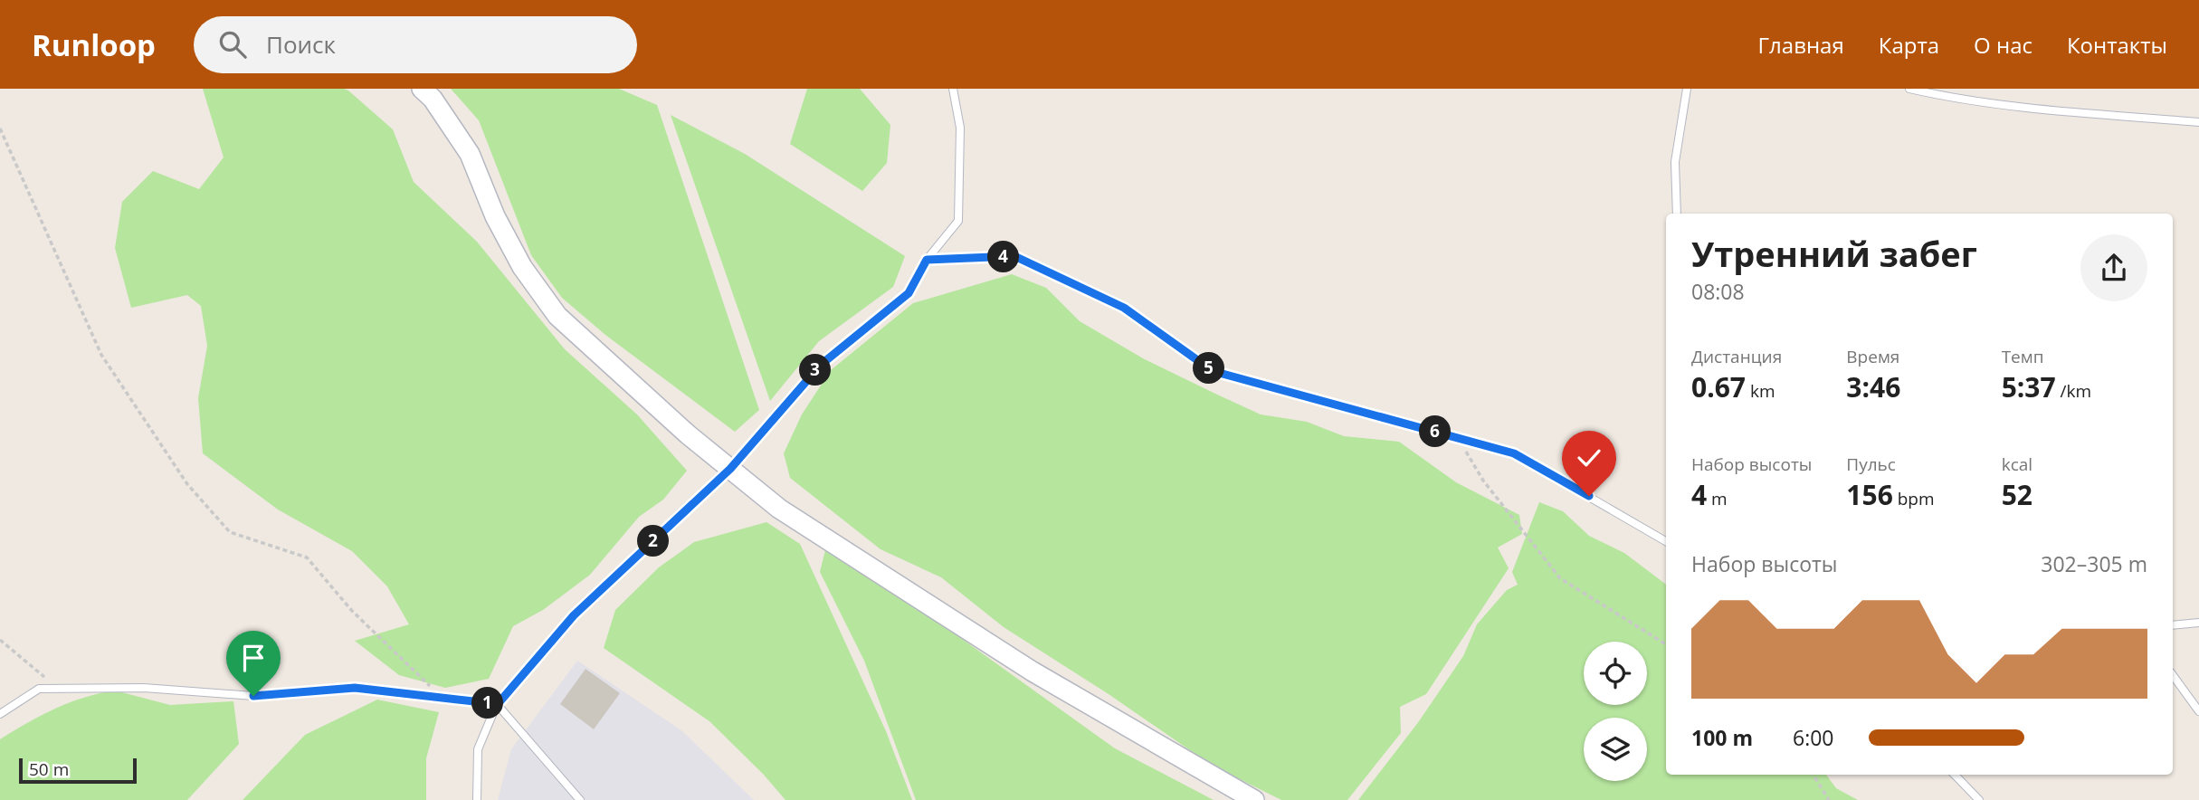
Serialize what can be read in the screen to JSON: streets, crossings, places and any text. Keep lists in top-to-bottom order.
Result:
{
  "scale_bar": "50 m",
  "page": {
    "header": "Runloop",
    "search": "Поиск",
    "nav": [
      "Главная",
      "Карта",
      "О нас",
      "Контакты"
    ],
    "heading": ["Утренний забег", "08:08"],
    "pins": [
      "4",
      "5",
      "3",
      "6",
      "2",
      "1"
    ],
    "stats": [
      ["Дистанция", "0.67 km"],
      ["Время", "3:46"],
      ["Темп", "5:37 /km"],
      ["Набор высоты", "4 m"],
      ["Пульс", "156 bpm"],
      ["kcal", "52"]
    ],
    "chart": ["Набор высоты", "302–305 m"],
    "list": [
      {
        "name": "100 m",
        "note": "6:00"
      }
    ],
    "scale": "50 m"
  }
}
